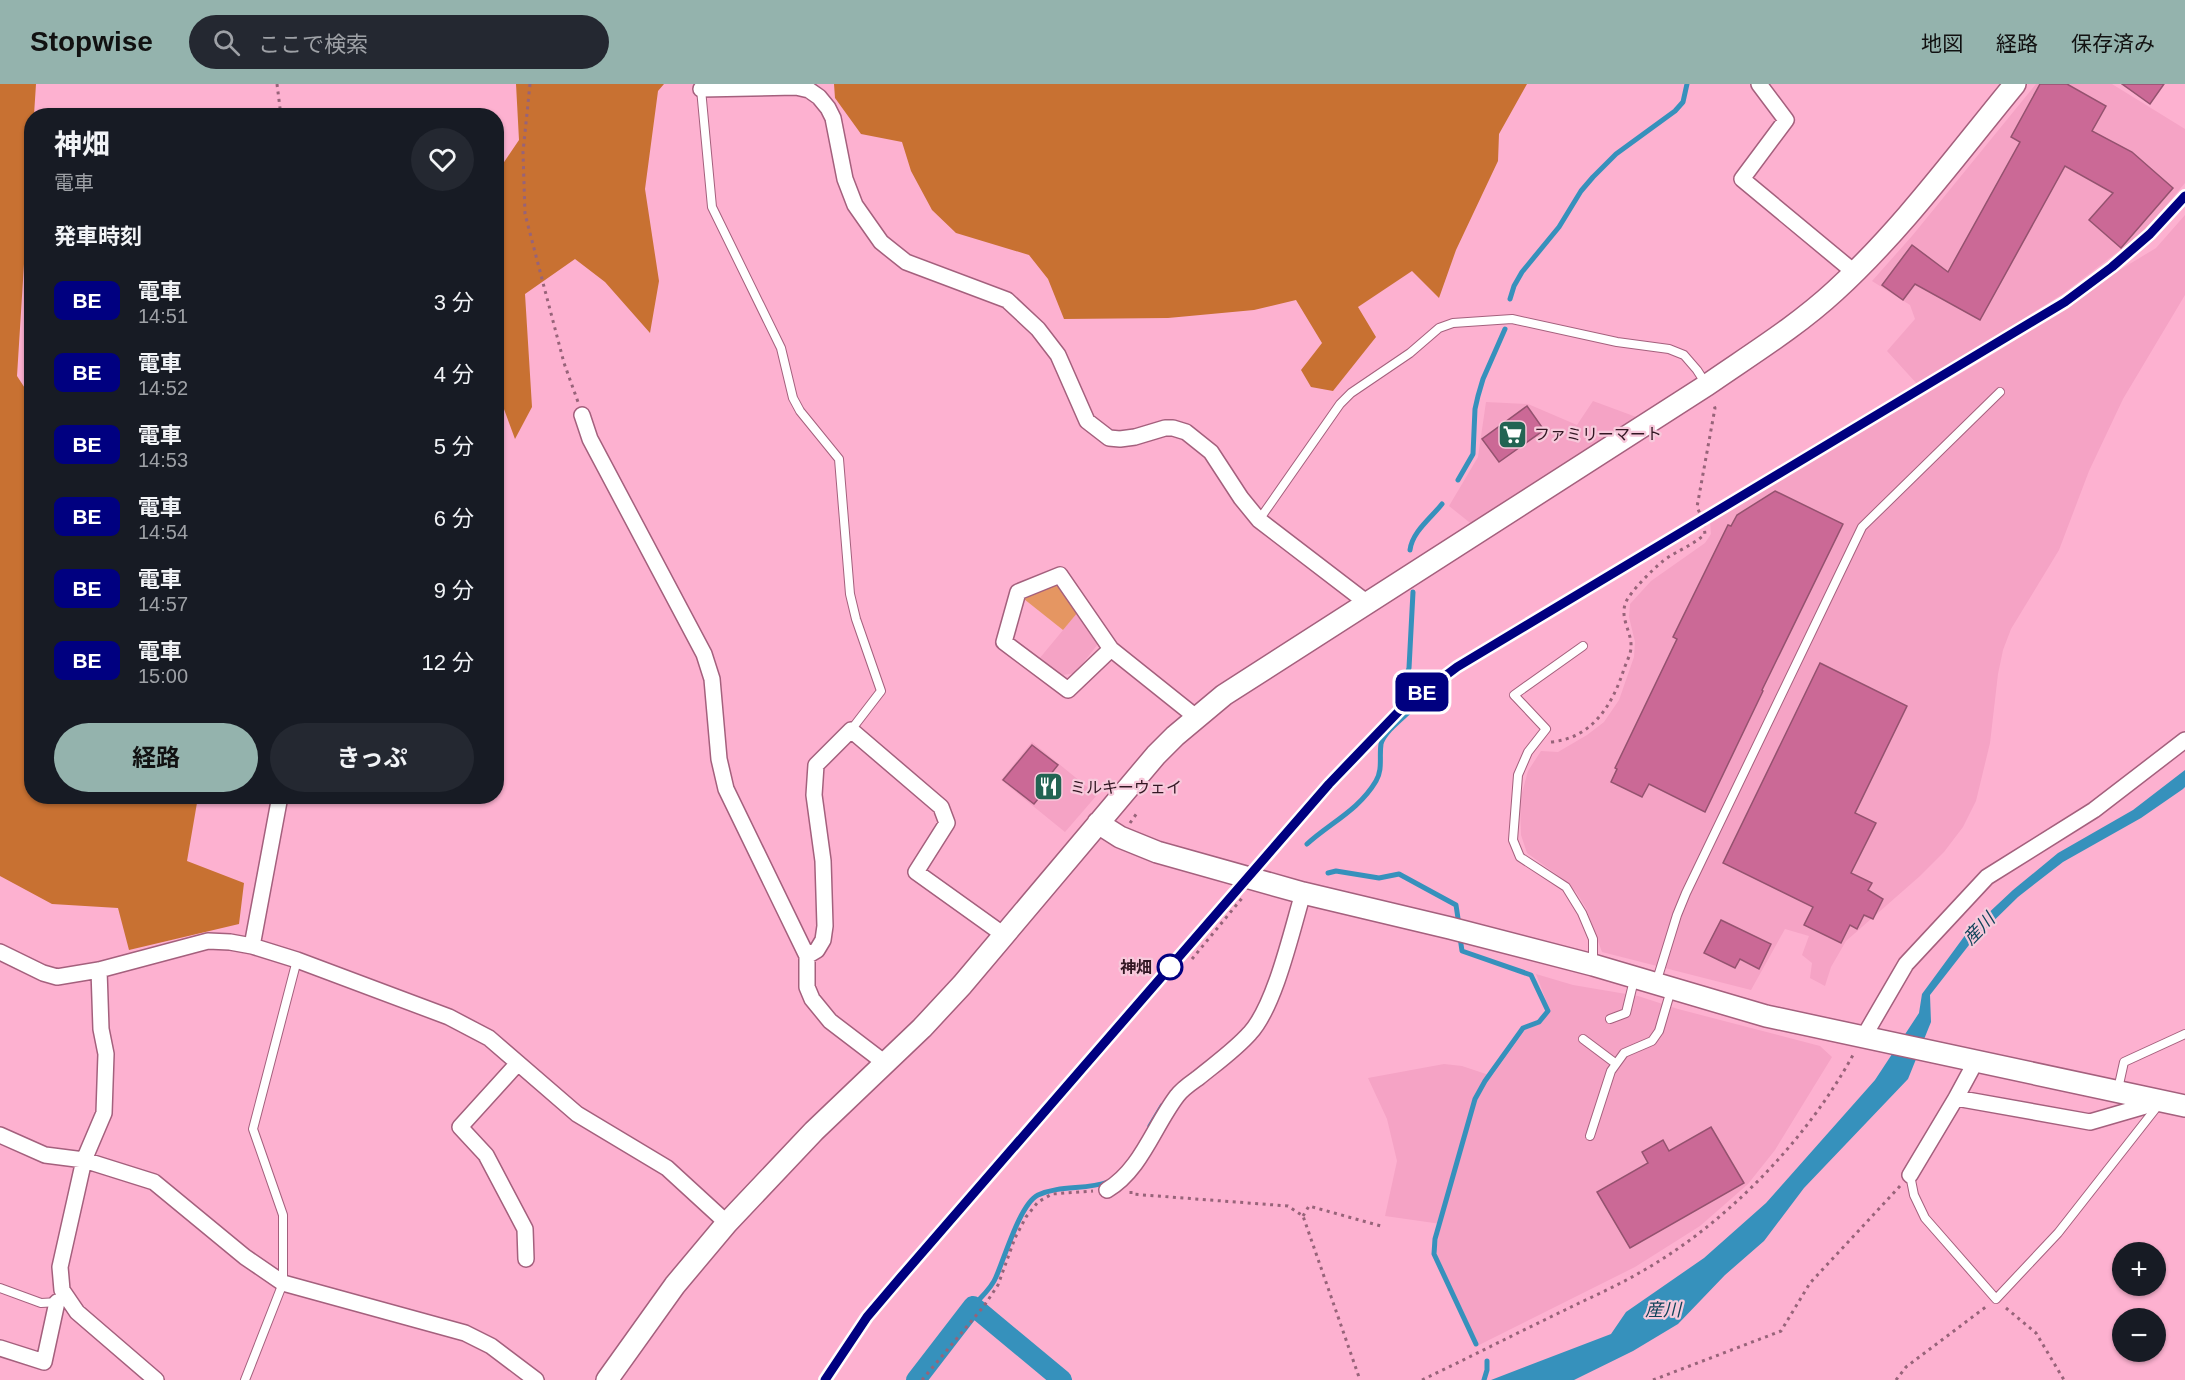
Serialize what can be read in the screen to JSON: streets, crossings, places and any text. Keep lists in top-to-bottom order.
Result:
{
  "water": ["産川"],
  "places": {
    "supermarket": ["ファミリーマート"],
    "restaurant": ["ミルキーウェイ"],
    "other": ["神畑"]
  },
  "page": {
    "header": "Stopwise",
    "search": "ここで検索",
    "nav": ["地図", "経路", "保存済み"],
    "on_map": "BE",
    "heading": [
      ["神畑", "電車"],
      "発車時刻"
    ],
    "list": [
      {
        "mark": "BE",
        "name": "電車",
        "note": "14:51",
        "value": "3 分"
      },
      {
        "mark": "BE",
        "name": "電車",
        "note": "14:52",
        "value": "4 分"
      },
      {
        "mark": "BE",
        "name": "電車",
        "note": "14:53",
        "value": "5 分"
      },
      {
        "mark": "BE",
        "name": "電車",
        "note": "14:54",
        "value": "6 分"
      },
      {
        "mark": "BE",
        "name": "電車",
        "note": "14:57",
        "value": "9 分"
      },
      {
        "mark": "BE",
        "name": "電車",
        "note": "15:00",
        "value": "12 分"
      }
    ],
    "buttons": ["経路", "きっぷ"],
    "map_buttons": ["+", "−"]
  }
}
